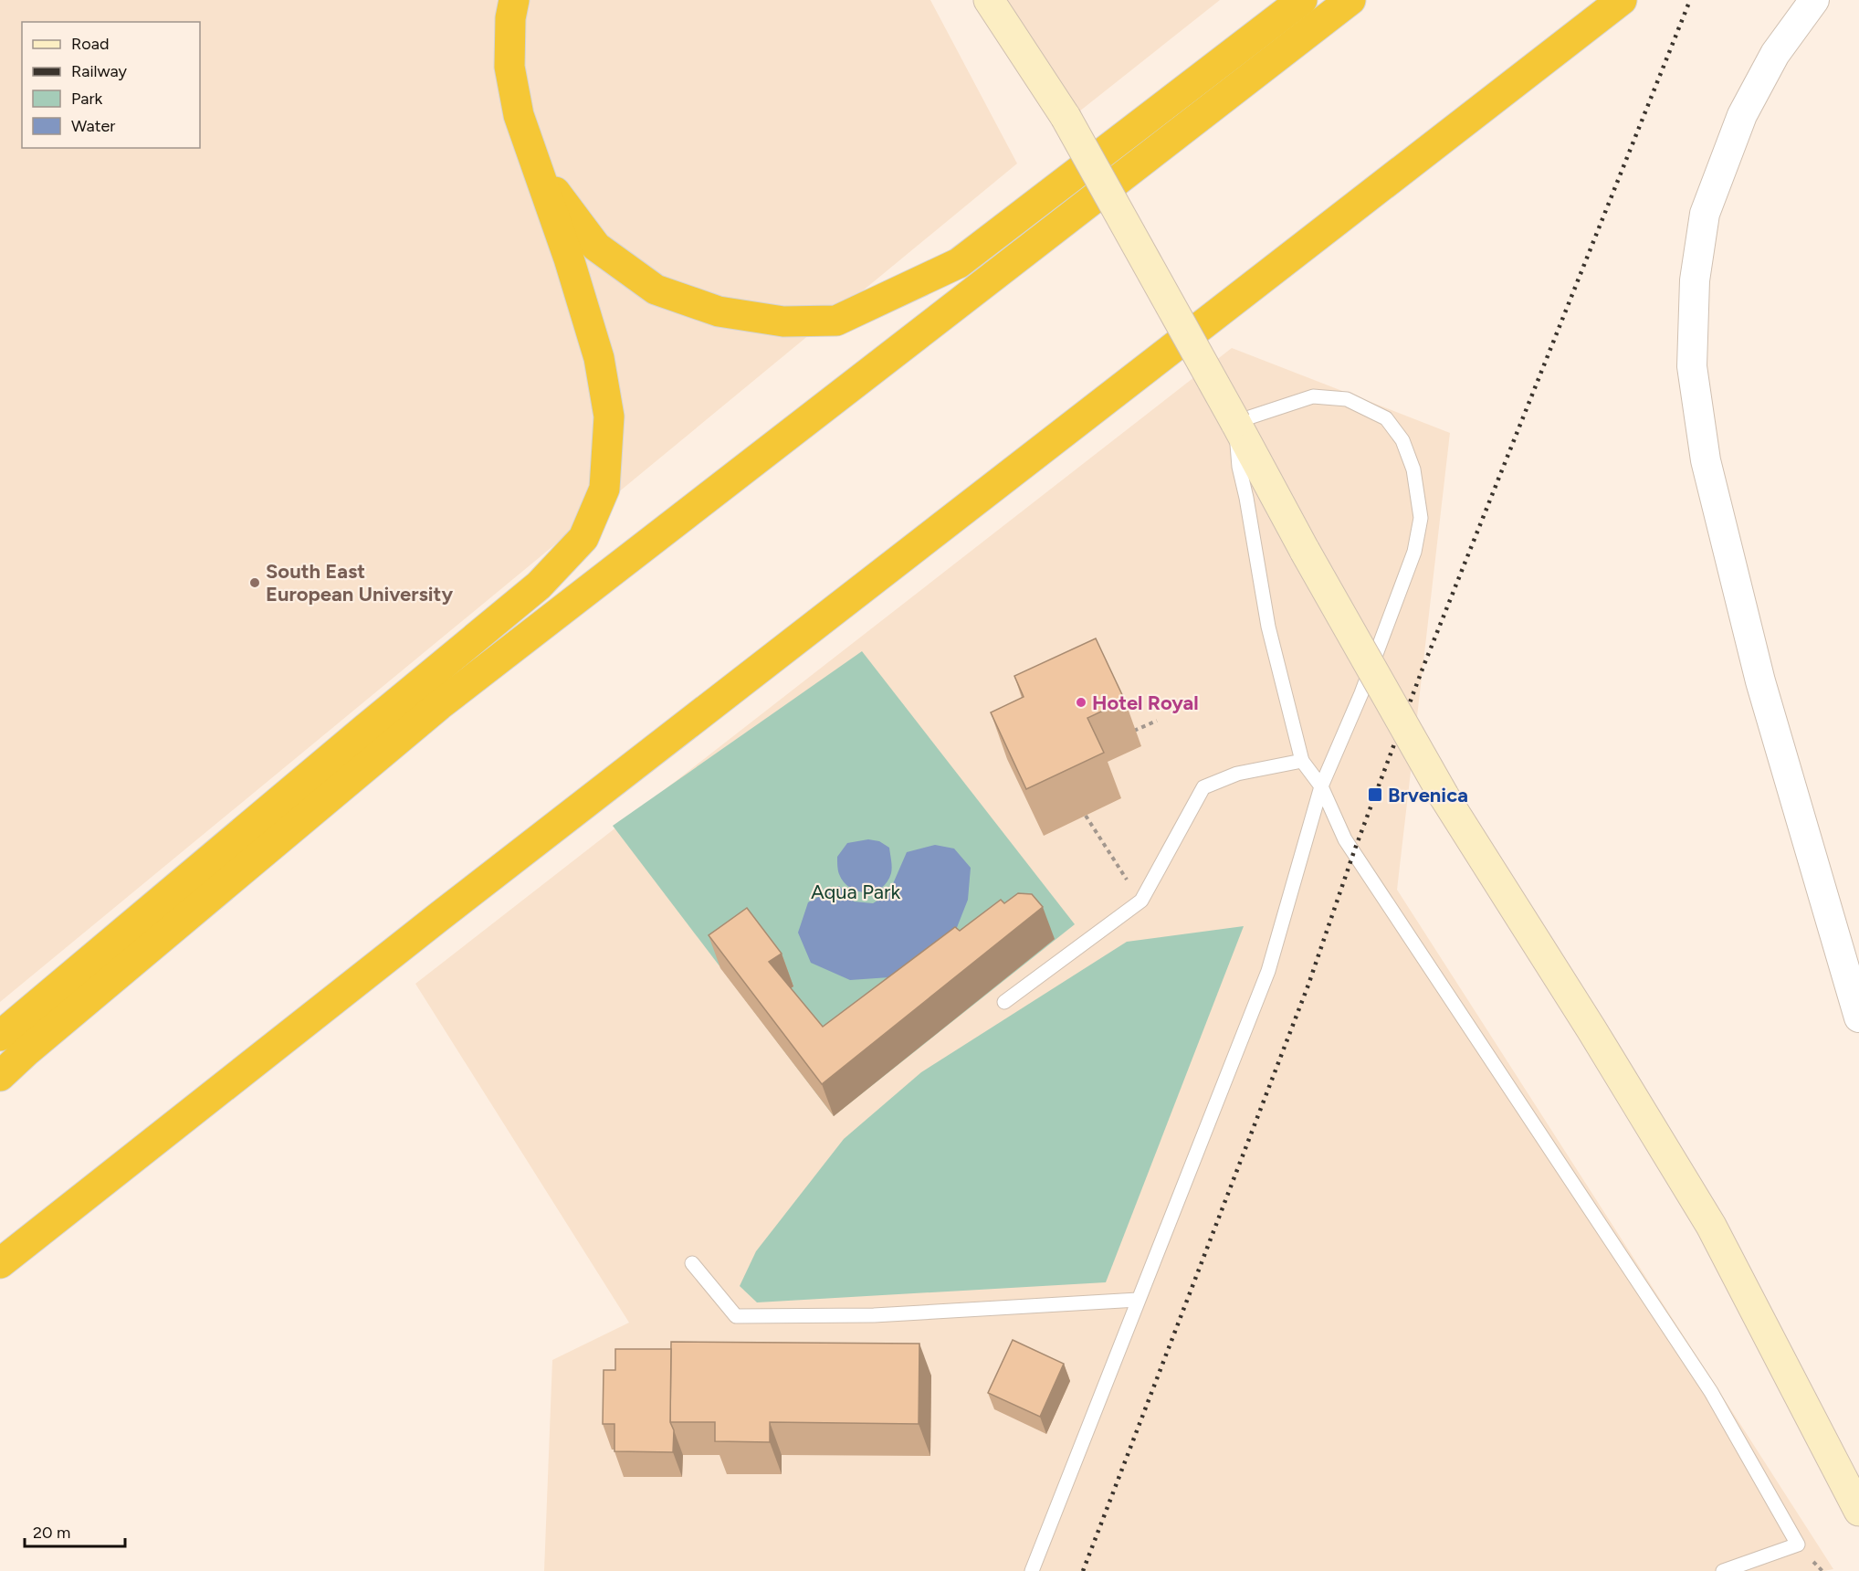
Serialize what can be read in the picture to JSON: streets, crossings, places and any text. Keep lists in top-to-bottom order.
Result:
{
  "parks": ["Aqua Park"],
  "places": {
    "other": ["South East European University", "Hotel Royal"],
    "transit": ["Brvenica"]
  },
  "legend": [
    "Road",
    "Railway",
    "Park",
    "Water"
  ],
  "scale_bar": "20 m"
}
